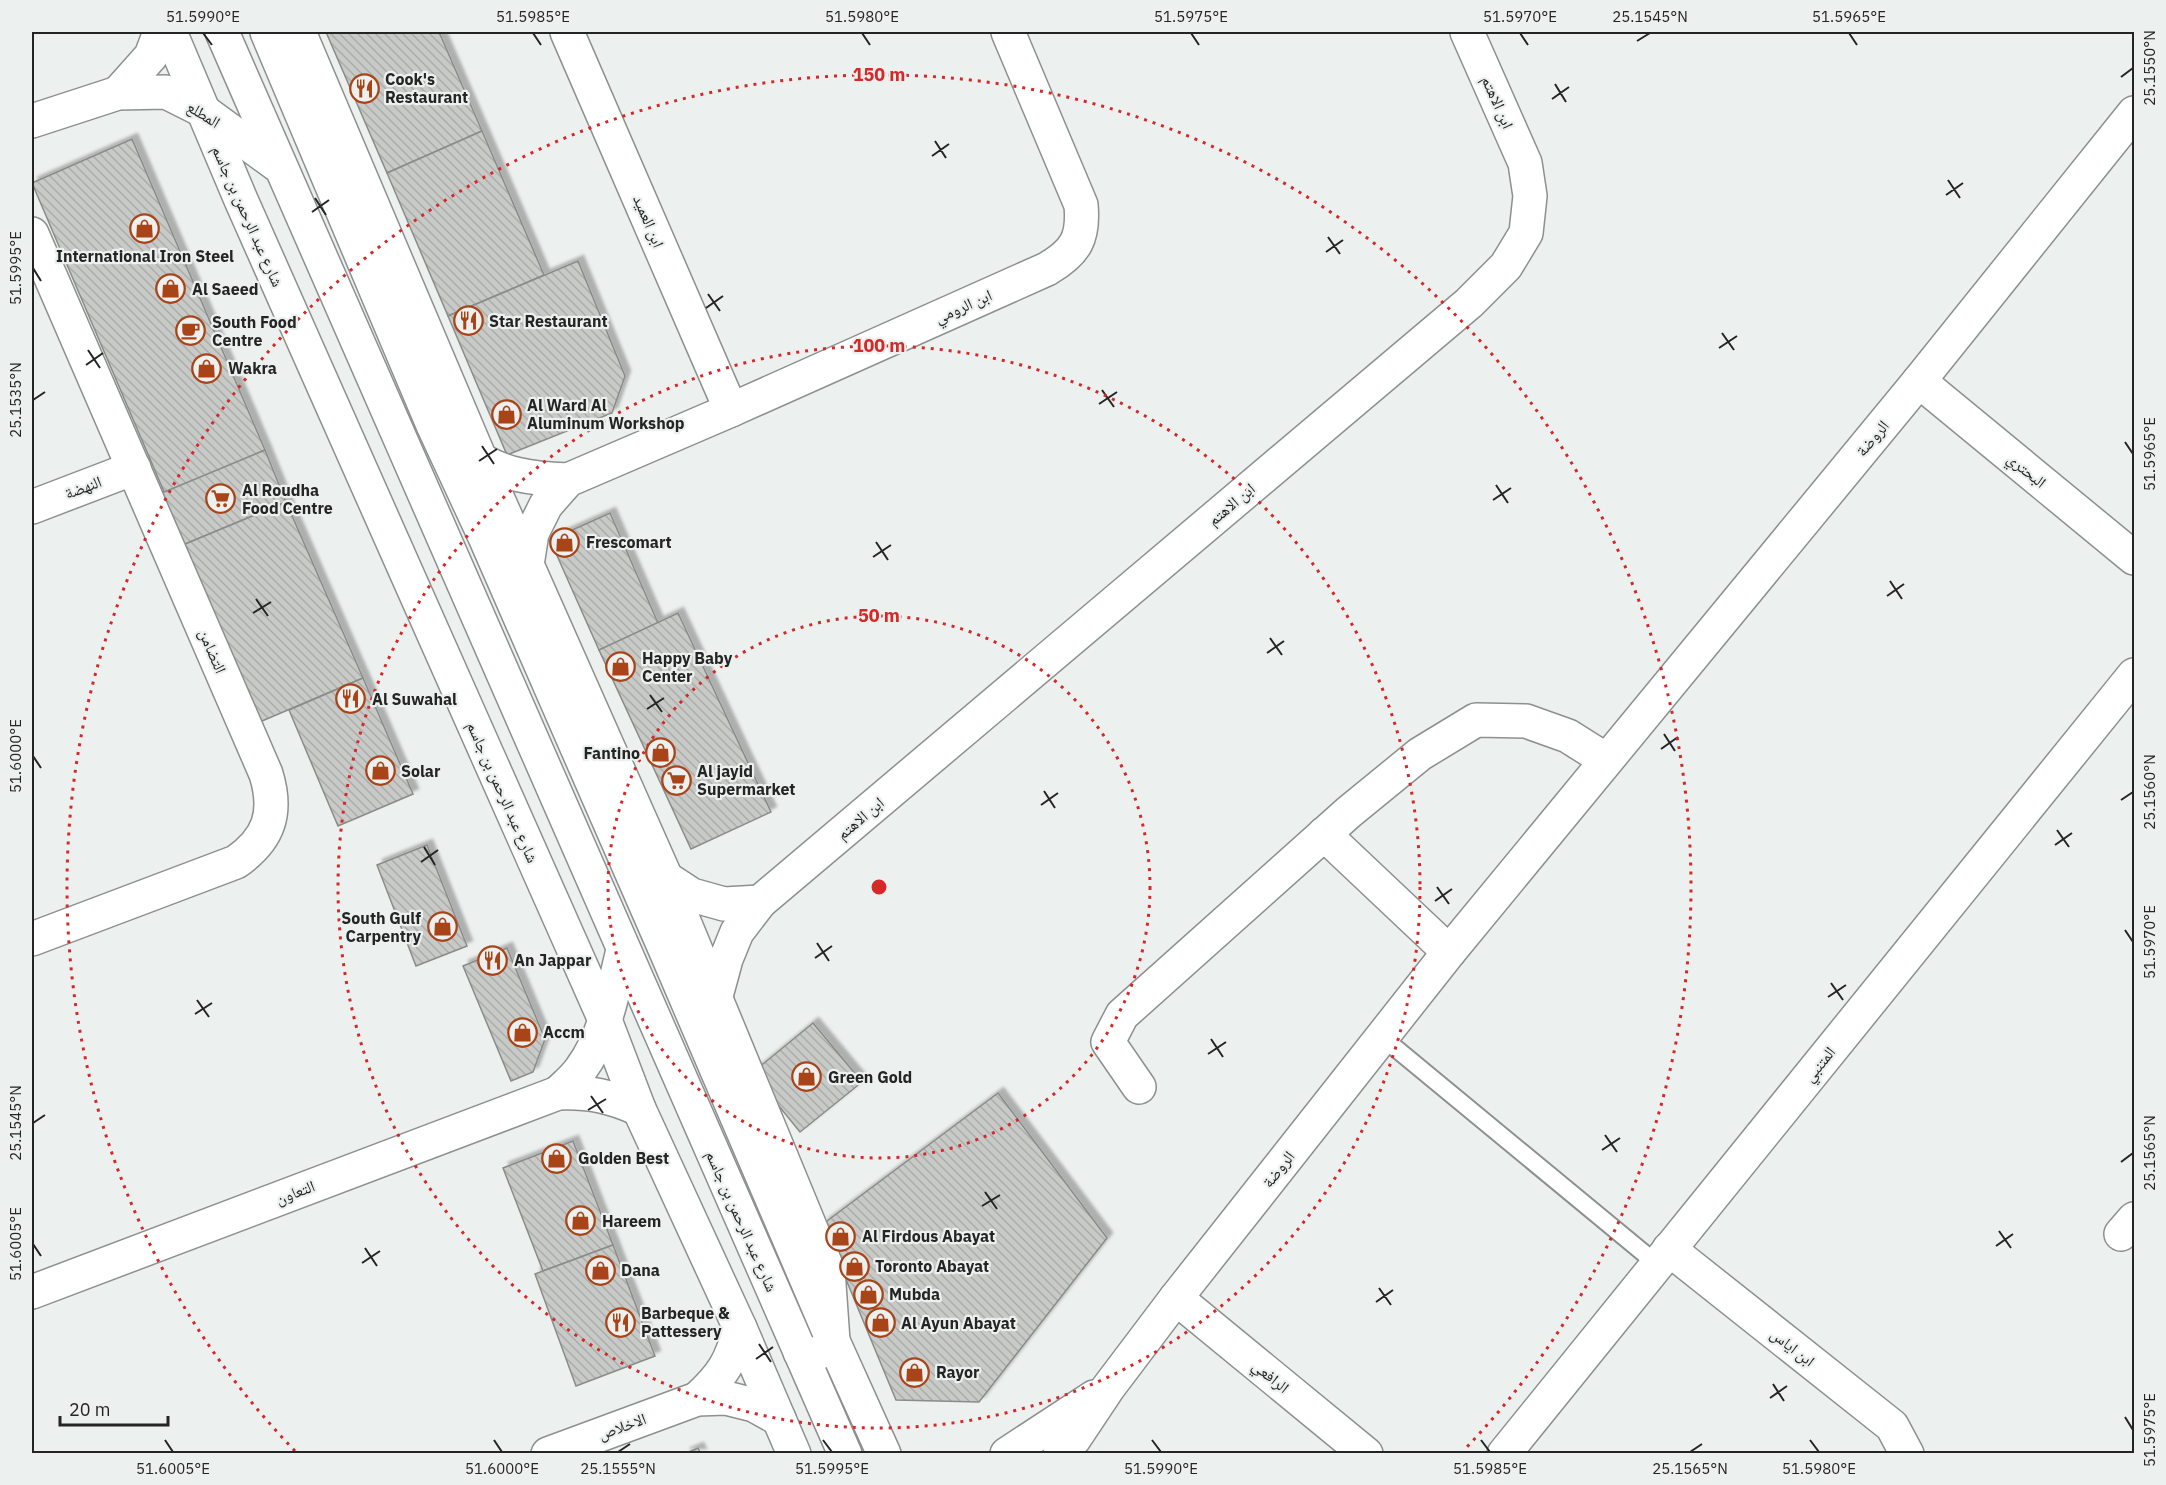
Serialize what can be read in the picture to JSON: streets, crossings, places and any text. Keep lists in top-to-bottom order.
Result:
{
  "streets": {
    "street": [
      "ابن الاهتم",
      "المطلع",
      "شارع عبد الرحمن بن جاسم",
      "ابن العميد",
      "ابن الرومي",
      "الروضة",
      "البحتري",
      "النهضة",
      "التضامن",
      "المتنبي",
      "التعاون",
      "ابن اياس",
      "الرافعي",
      "الاخلاص"
    ]
  },
  "crossings": [
    ["المطلع", "شارع عبد الرحمن بن جاسم"],
    ["شارع عبد الرحمن بن جاسم", "التعاون"],
    ["شارع عبد الرحمن بن جاسم", "الاخلاص"],
    ["ابن العميد", "ابن الرومي"],
    ["الروضة", "البحتري"],
    ["الروضة", "الرافعي"],
    ["النهضة", "التضامن"],
    ["المتنبي", "ابن اياس"]
  ],
  "places": {
    "restaurant": [
      "Cook's Restaurant",
      "Star Restaurant",
      "Al Suwahal",
      "An Jappar",
      "Barbeque & Pattessery"
    ],
    "shop": [
      "International Iron Steel",
      "Al Saeed",
      "Wakra",
      "Al Ward Al Aluminum Workshop",
      "Frescomart",
      "Happy Baby Center",
      "Fantino",
      "Solar",
      "South Gulf Carpentry",
      "Accm",
      "Green Gold",
      "Golden Best",
      "Hareem",
      "Al Firdous Abayat",
      "Toronto Abayat",
      "Dana",
      "Mubda",
      "Al Ayun Abayat",
      "Rayor"
    ],
    "cafe": ["South Food Centre"],
    "supermarket": ["Al Roudha Food Centre", "Al jayid Supermarket"]
  },
  "scale_bar": "20 m",
  "coordinates": [
    "51.5990°E",
    "51.5985°E",
    "51.5980°E",
    "51.5975°E",
    "51.5970°E",
    "25.1545°N",
    "51.5965°E",
    "25.1550°N",
    "51.5995°E",
    "25.1535°N",
    "51.6000°E",
    "25.1560°N",
    "25.1565°N",
    "51.6005°E",
    "25.1555°N"
  ],
  "rings": ["150 m", "100 m", "50 m"]
}
